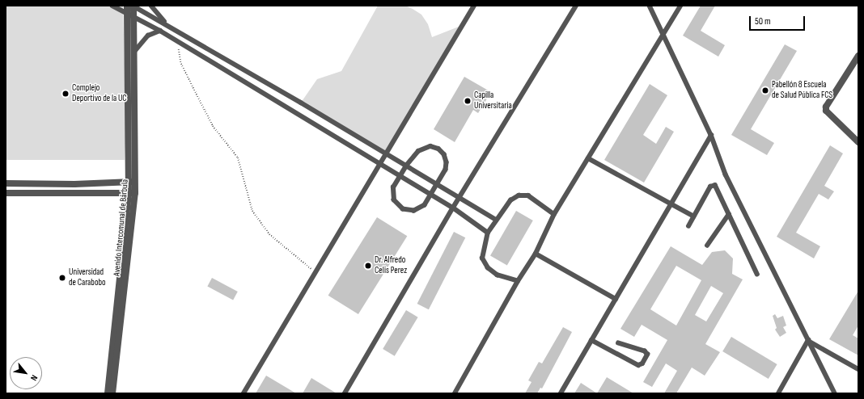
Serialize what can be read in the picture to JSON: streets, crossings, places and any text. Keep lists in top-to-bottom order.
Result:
{
  "streets": {
    "street": ["Avenido Intercomunal de Bárbula"]
  },
  "places": [
    "Pabellón 8 Escuela de Salud Pública FCS",
    "Complejo Deportivo de la UC",
    "Capilla Universitaria",
    "Dr. Alfredo Celis Perez",
    "Universidad de Carabobo"
  ],
  "scale_bar": "50 m",
  "north": "bottom right"
}
